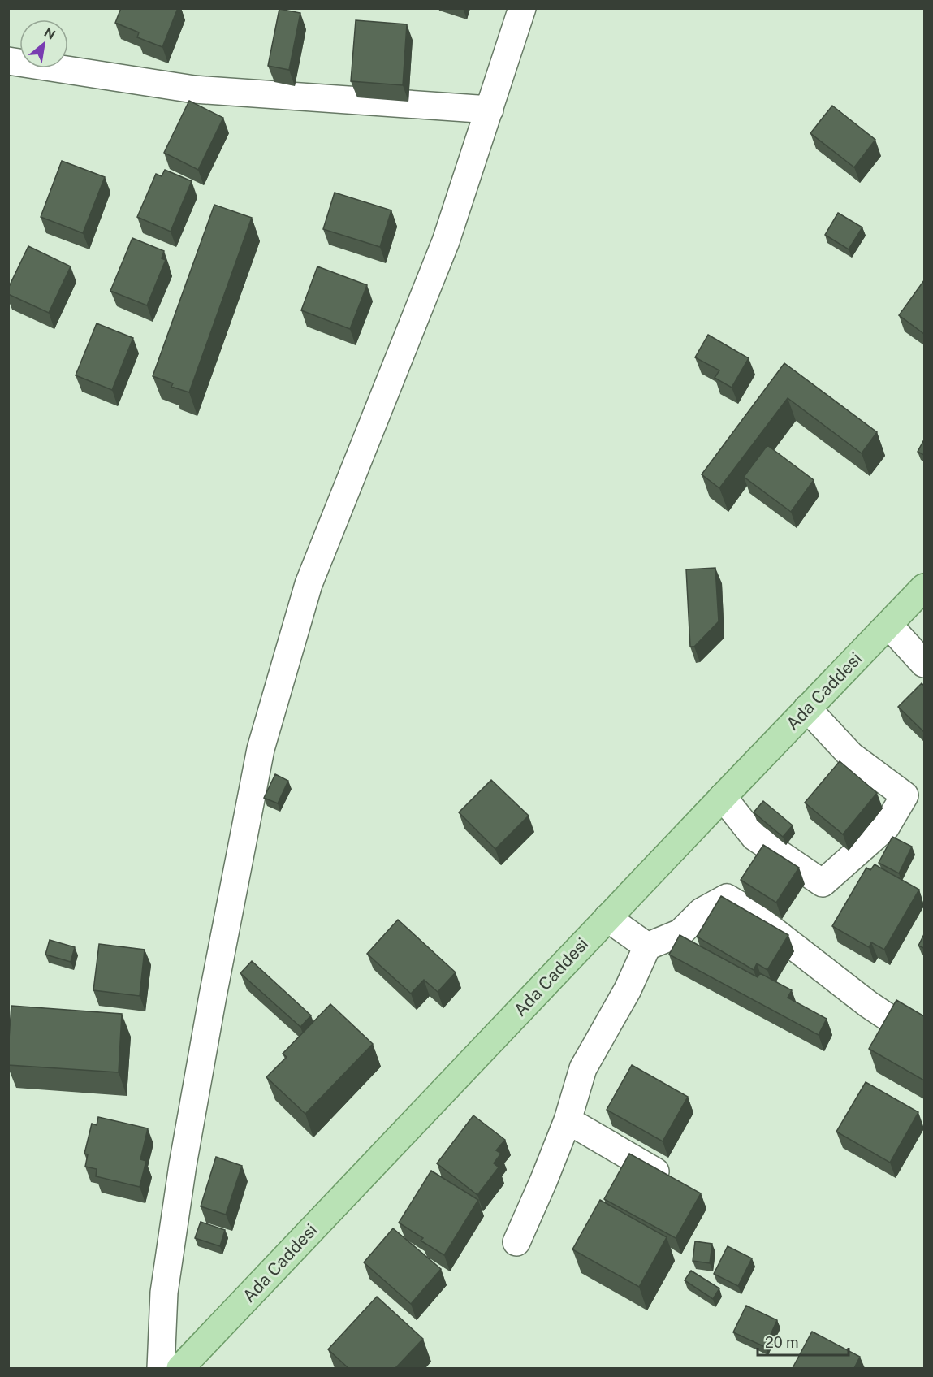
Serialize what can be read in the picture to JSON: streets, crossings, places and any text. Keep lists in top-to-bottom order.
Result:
{
  "streets": {
    "main road": ["Ada Caddesi"]
  },
  "scale_bar": "20 m",
  "north": "top right"
}
